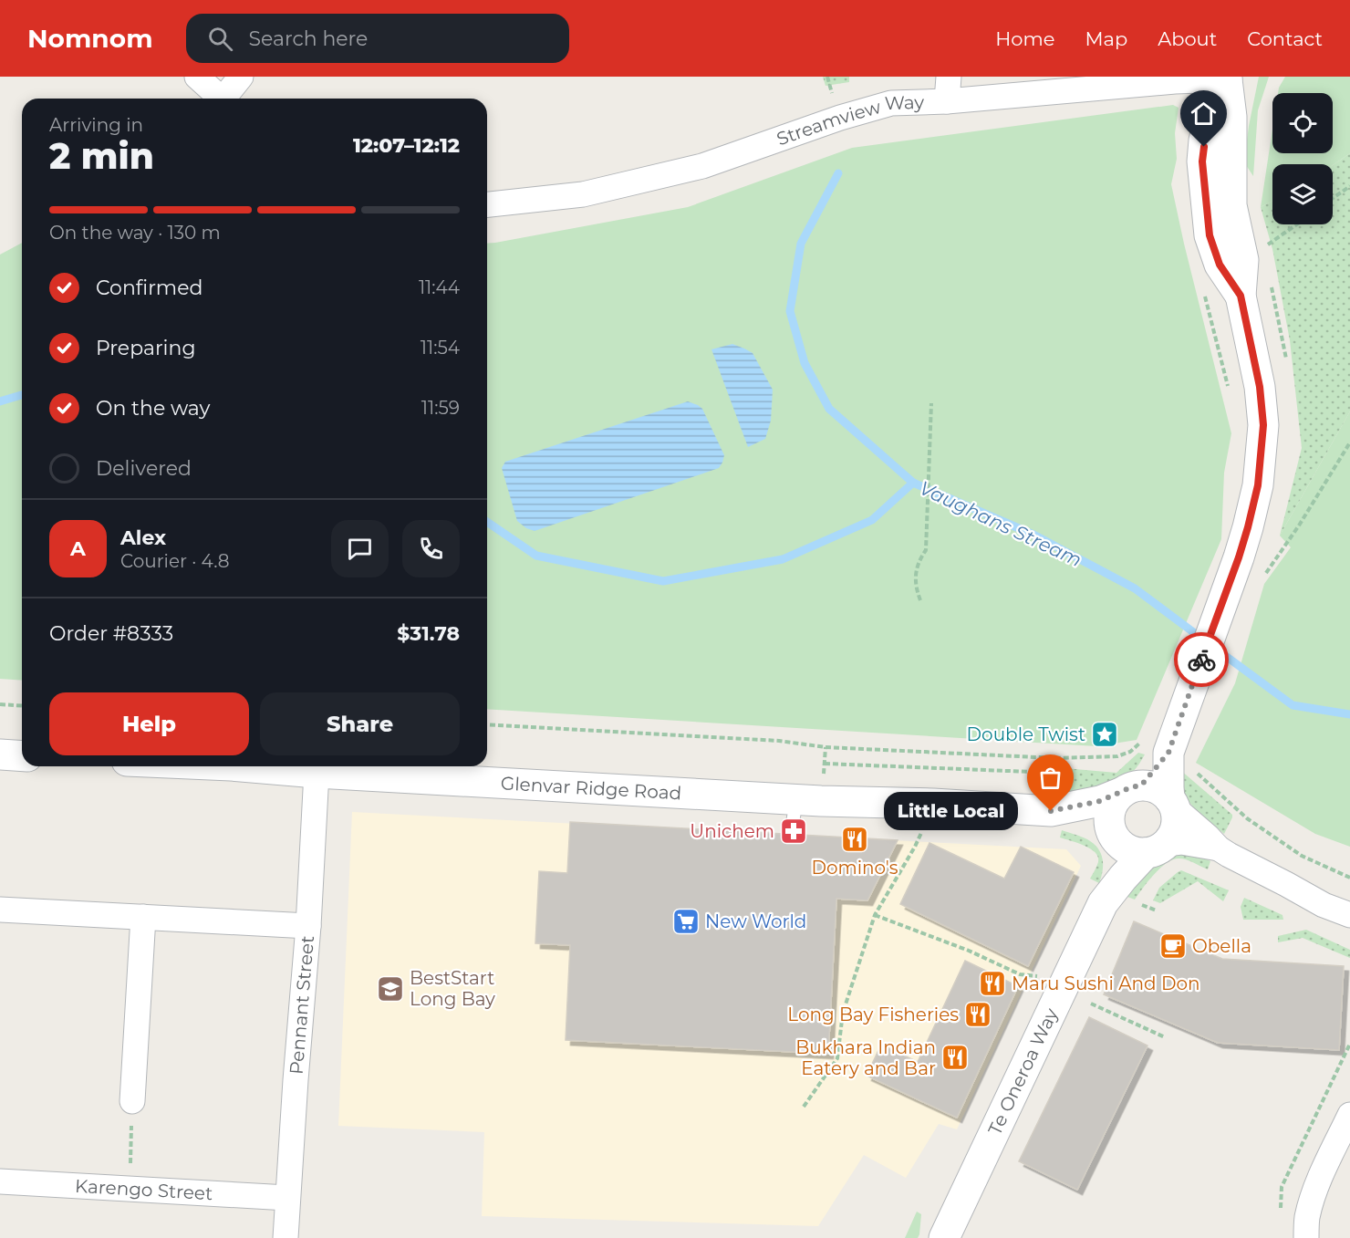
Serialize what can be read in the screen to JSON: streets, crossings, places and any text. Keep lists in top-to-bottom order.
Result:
{
  "streets": {
    "street": [
      "Streamview Way",
      "Glenvar Ridge Road",
      "Pennant Street",
      "Te Oneroa Way",
      "Karengo Street"
    ]
  },
  "crossings": [
    ["Streamview Way", "Te Oneroa Way"],
    ["Glenvar Ridge Road", "Pennant Street"],
    ["Glenvar Ridge Road", "Te Oneroa Way"],
    ["Pennant Street", "Karengo Street"]
  ],
  "water": ["Vaughans Stream"],
  "places": {
    "place": ["Double Twist"],
    "other": ["Little Local"],
    "pharmacy": ["Unichem"],
    "restaurant": [
      "Domino's",
      "Maru Sushi And Don",
      "Long Bay Fisheries",
      "Bukhara Indian Eatery and Bar"
    ],
    "supermarket": ["New World"],
    "cafe": ["Obella"],
    "school or university": ["BestStart Long Bay"]
  },
  "page": {
    "header": "Nomnom",
    "search": "Search here",
    "nav": [
      "Home",
      "Map",
      "About",
      "Contact"
    ],
    "heading": ["2 min", "Arriving in", "12:07–12:12"],
    "panel": [
      "Alex",
      "Courier · 4.8",
      "Order #8333",
      "$31.78"
    ],
    "bar": "On the way · 130 m",
    "list": [
      ["Confirmed", "11:44"],
      ["Preparing", "11:54"],
      ["On the way", "11:59"],
      "Delivered"
    ],
    "round": "A",
    "buttons": ["Help", "Share"],
    "bubble": "Little Local"
  }
}
